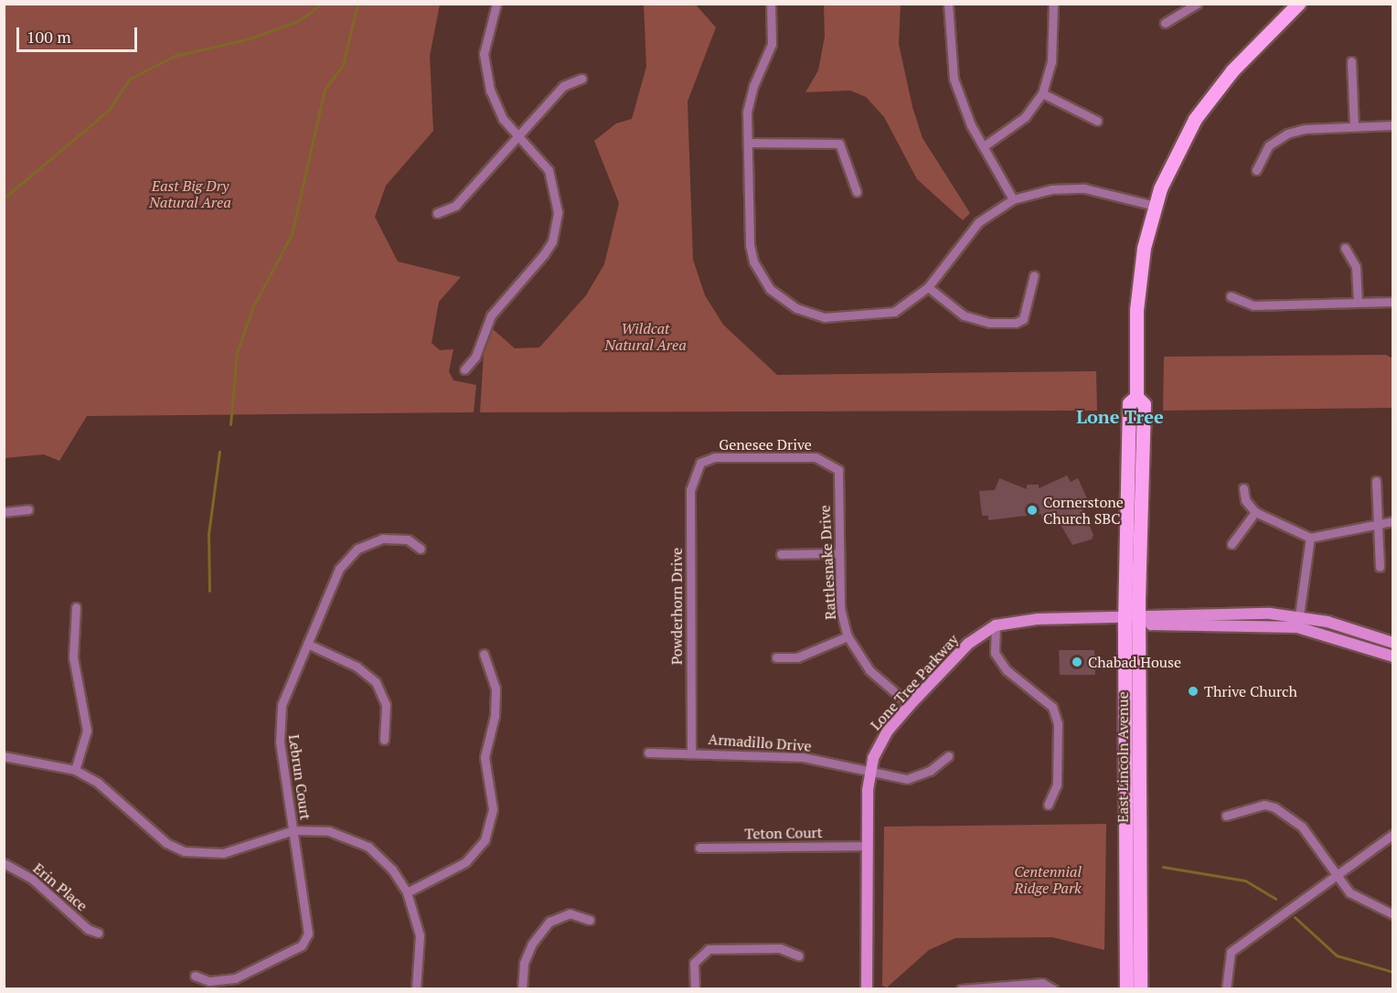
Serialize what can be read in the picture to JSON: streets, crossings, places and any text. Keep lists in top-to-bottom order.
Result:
{
  "streets": {
    "main road": ["East Lincoln Avenue"],
    "street": [
      "Genesee Drive",
      "Rattlesnake Drive",
      "Powderhorn Drive",
      "Lone Tree Parkway",
      "Armadillo Drive",
      "Lebrun Court",
      "Teton Court",
      "Erin Place"
    ]
  },
  "crossings": [
    ["Genesee Drive", "Rattlesnake Drive"],
    ["Genesee Drive", "Powderhorn Drive"],
    ["Rattlesnake Drive", "Lone Tree Parkway"],
    ["Powderhorn Drive", "Armadillo Drive"],
    ["Lone Tree Parkway", "Armadillo Drive"],
    ["Lone Tree Parkway", "East Lincoln Avenue"],
    ["Lone Tree Parkway", "Teton Court"]
  ],
  "districts": ["Lone Tree"],
  "parks": ["East Big Dry Natural Area", "Wildcat Natural Area", "Centennial Ridge Park"],
  "places": ["Cornerstone Church SBC", "Chabad House", "Thrive Church"],
  "scale_bar": "100 m"
}
